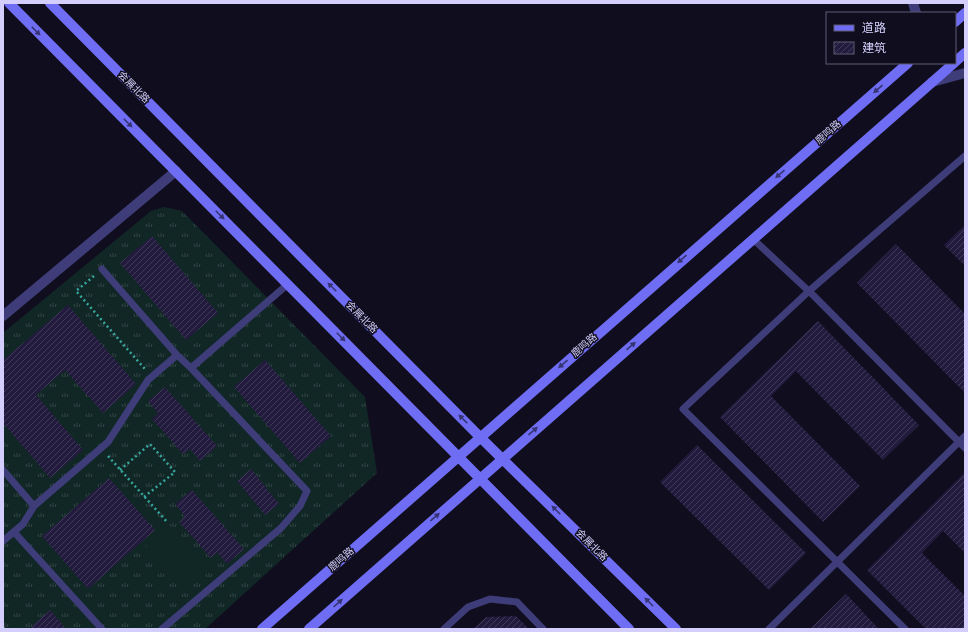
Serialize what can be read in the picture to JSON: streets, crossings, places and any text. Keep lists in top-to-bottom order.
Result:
{
  "streets": {
    "main road": ["会展北路", "鹿鸣路"]
  },
  "crossings": [
    ["会展北路", "鹿鸣路"]
  ],
  "legend": ["道路", "建筑"]
}
